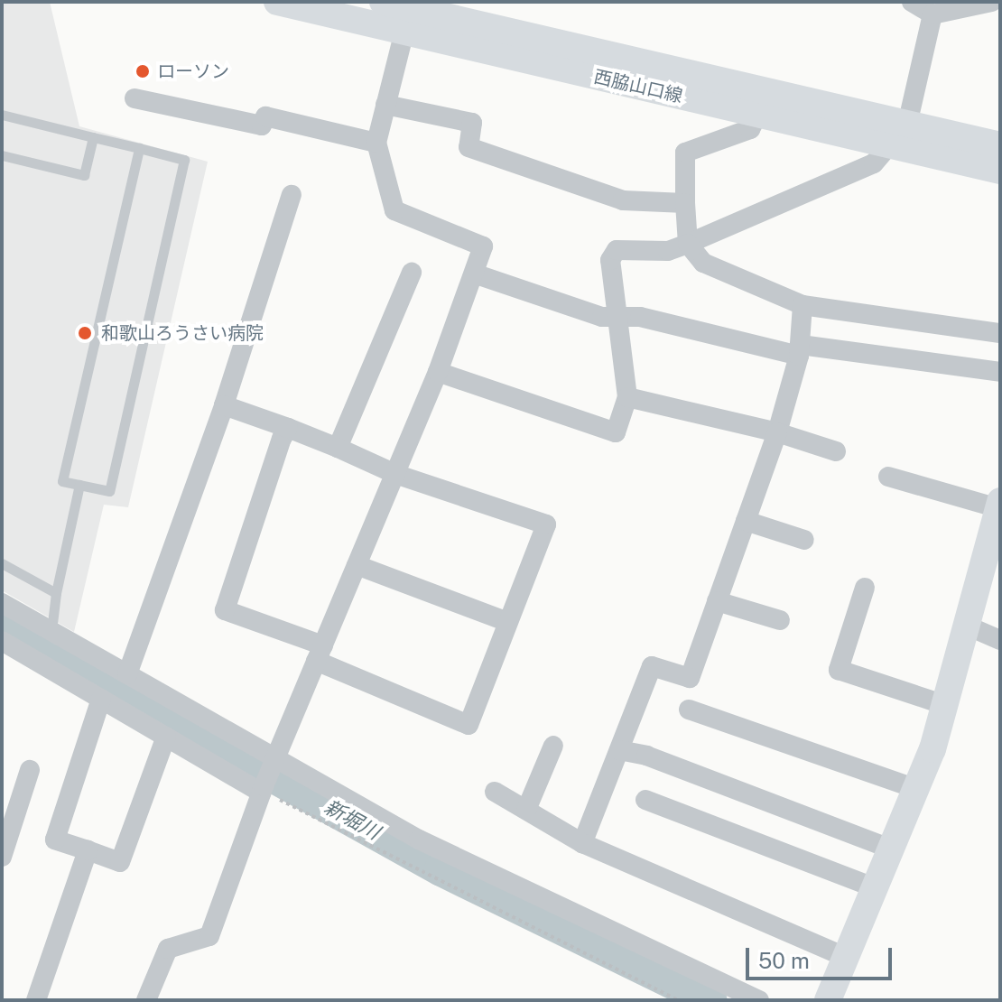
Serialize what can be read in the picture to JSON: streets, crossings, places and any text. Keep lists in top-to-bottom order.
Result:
{
  "streets": {
    "street": ["西脇山口線"]
  },
  "water": ["新堀川"],
  "places": ["ローソン", "和歌山ろうさい病院"],
  "scale_bar": "50 m"
}
